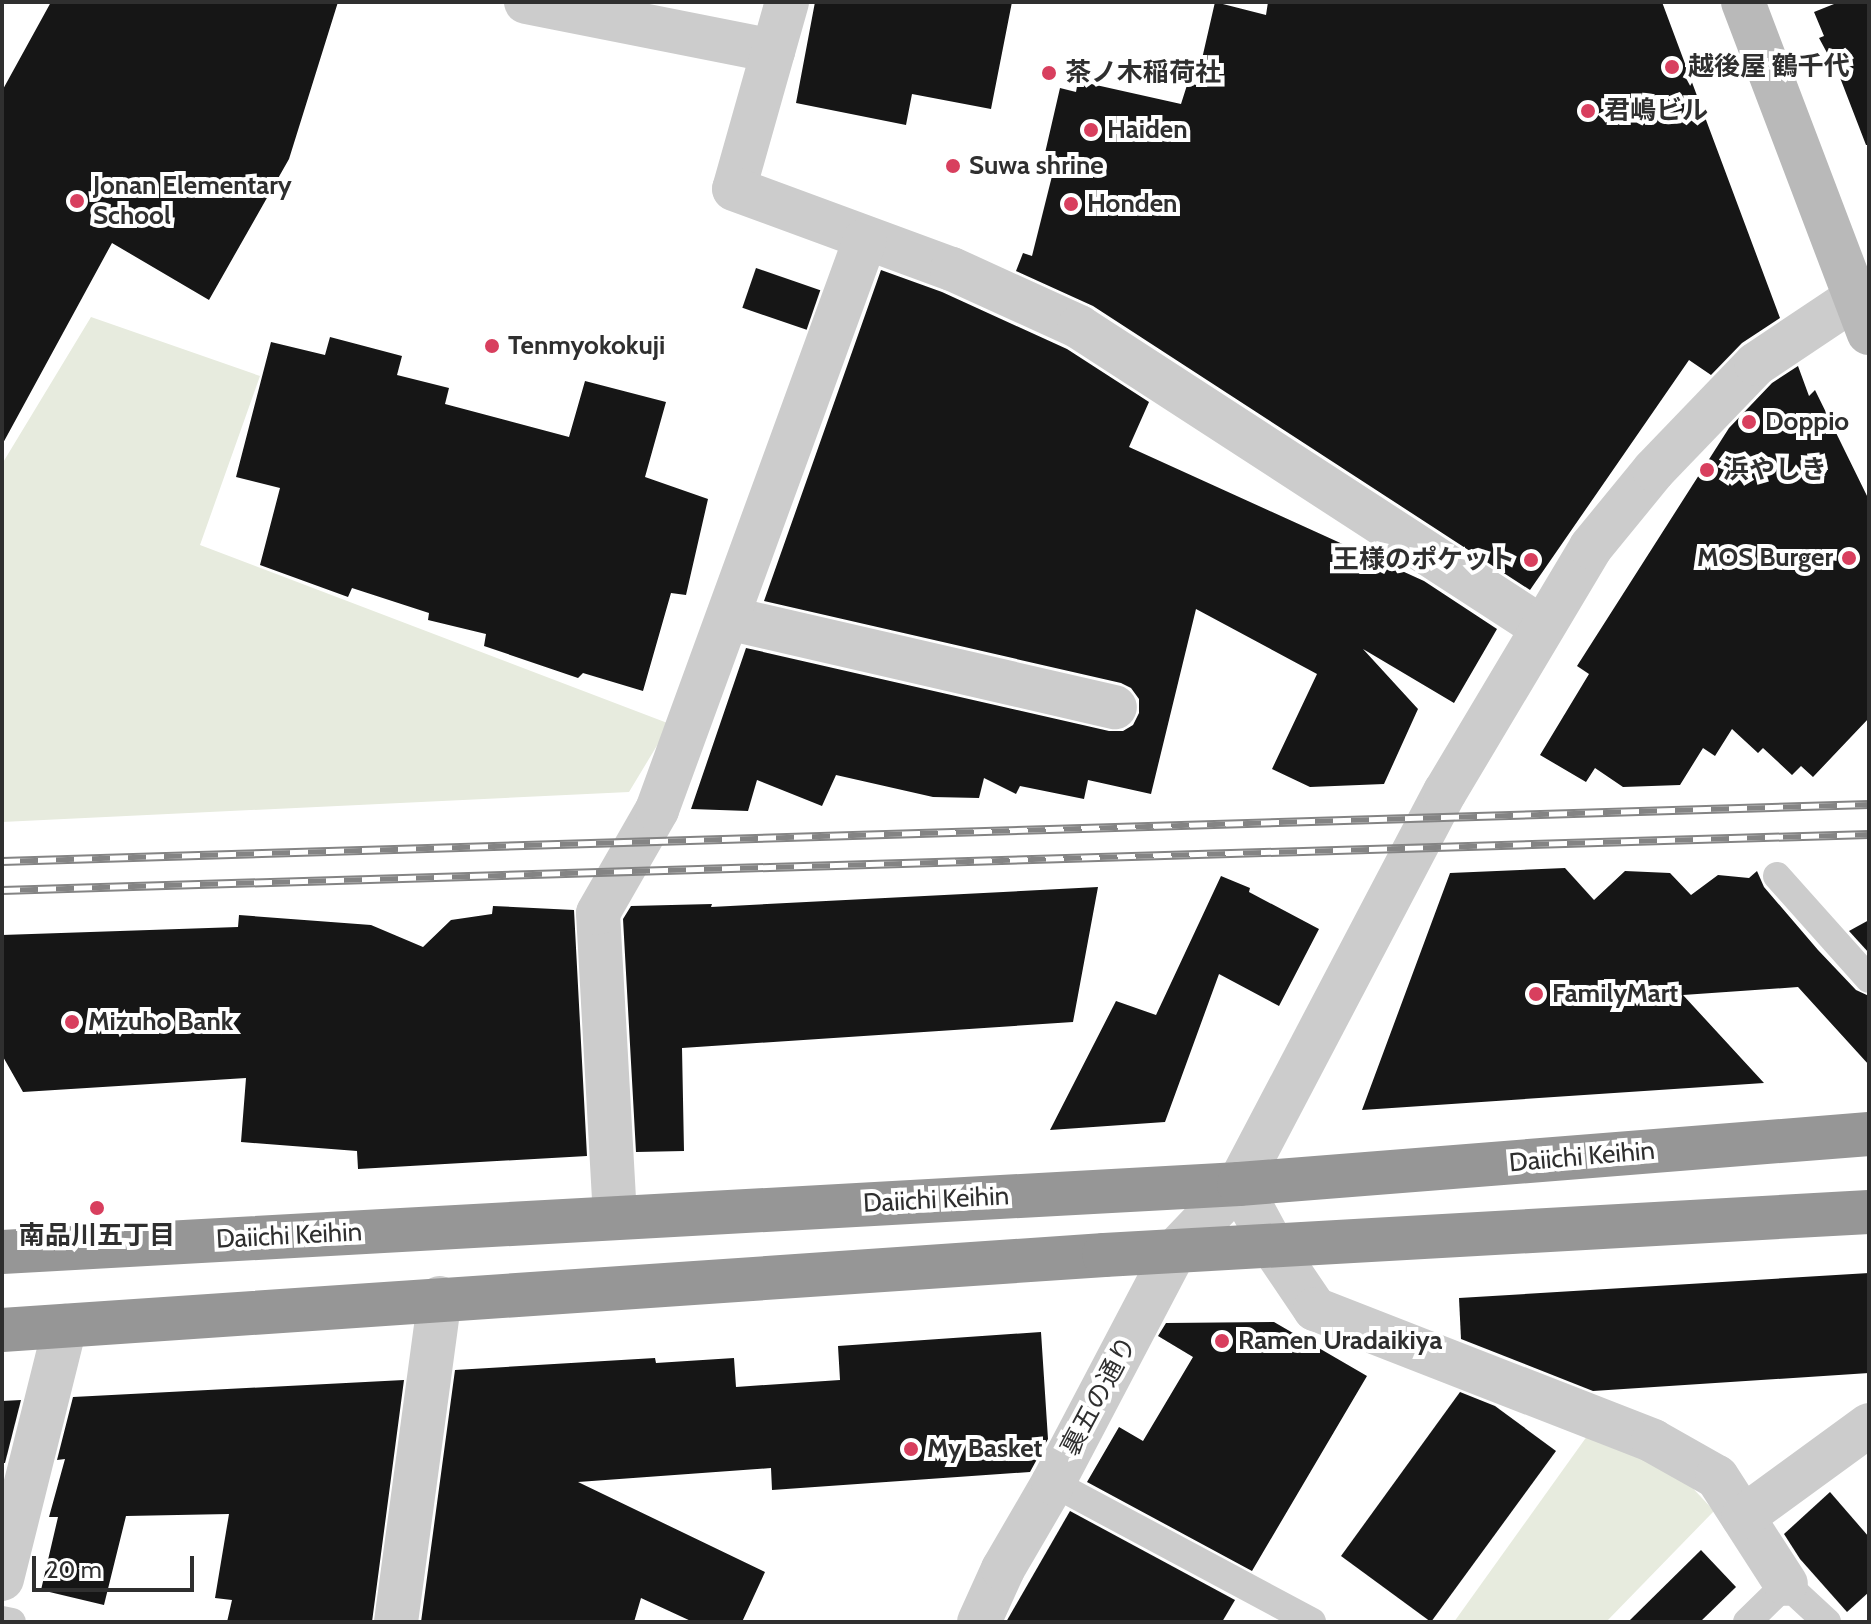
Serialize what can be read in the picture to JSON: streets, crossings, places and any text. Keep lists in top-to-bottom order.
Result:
{
  "streets": {
    "highway": ["Daiichi Keihin"],
    "street": ["裏五の通り"]
  },
  "crossings": [
    ["Daiichi Keihin", "裏五の通り"]
  ],
  "places": [
    "越後屋 鶴千代",
    "茶ノ木稲荷社",
    "君嶋ビル",
    "Haiden",
    "Suwa shrine",
    "Jonan Elementary School",
    "Honden",
    "Tenmyokokuji",
    "Doppio",
    "浜やしき",
    "MOS Burger",
    "王様のポケット",
    "FamilyMart",
    "Mizuho Bank",
    "南品川五丁目",
    "Ramen Uradaikiya",
    "My Basket"
  ],
  "scale_bar": "20 m"
}
